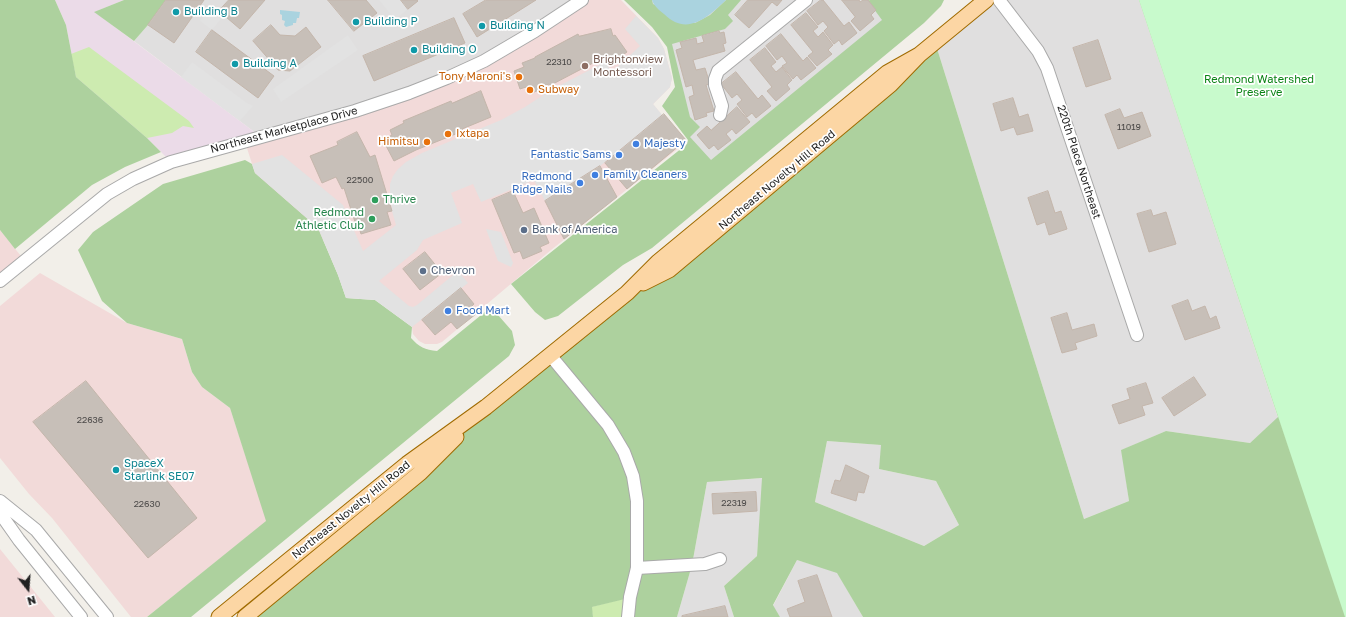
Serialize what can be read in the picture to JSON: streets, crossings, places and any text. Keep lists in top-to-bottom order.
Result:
{
  "streets": {
    "main road": ["Northeast Novelty Hill Road"],
    "street": ["Northeast Marketplace Drive", "220th Place Northeast"]
  },
  "parks": ["Redmond Watershed Preserve"],
  "places": [
    "Building B",
    "Building P",
    "Building N",
    "Building O",
    "Building A",
    "Brightonview Montessori",
    "Tony Maroni's",
    "Subway",
    "Ixtapa",
    "Himitsu",
    "Majesty",
    "Fantastic Sams",
    "Family Cleaners",
    "Redmond Ridge Nails",
    "Thrive",
    "Redmond Athletic Club",
    "Bank of America",
    "Chevron",
    "Food Mart",
    "SpaceX Starlink SE07"
  ],
  "house_numbers": [
    "22310",
    "11019",
    "22500",
    "22636",
    "22319",
    "22630"
  ],
  "north": "bottom"
}
